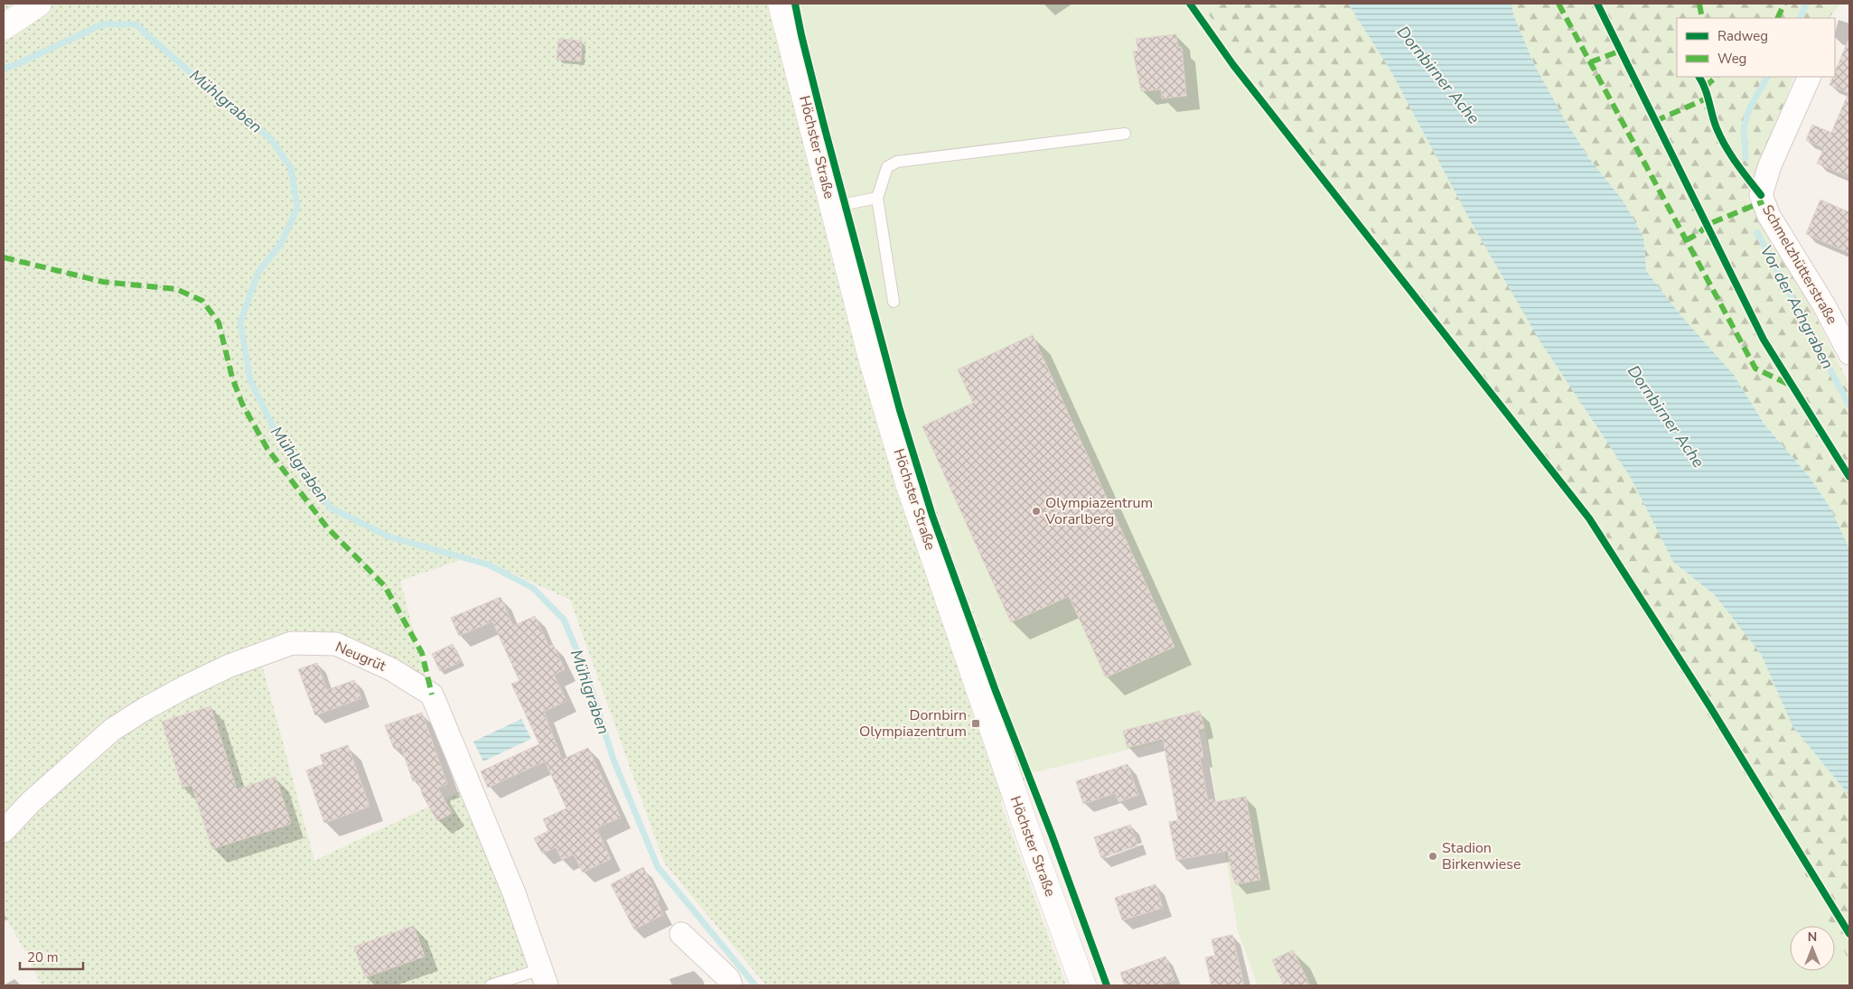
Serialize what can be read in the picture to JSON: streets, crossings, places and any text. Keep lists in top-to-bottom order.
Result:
{
  "streets": {
    "main road": ["Höchster Straße"],
    "street": ["Schmelzhütterstraße", "Neugrüt"]
  },
  "water": ["Dornbirner Ache", "Mühlgraben", "Vor der Achgraben"],
  "places": {
    "other": ["Olympiazentrum Vorarlberg", "Stadion Birkenwiese"],
    "transit": ["Dornbirn Olympiazentrum"]
  },
  "legend": ["Radweg", "Weg"],
  "scale_bar": "20 m",
  "north": "top"
}
